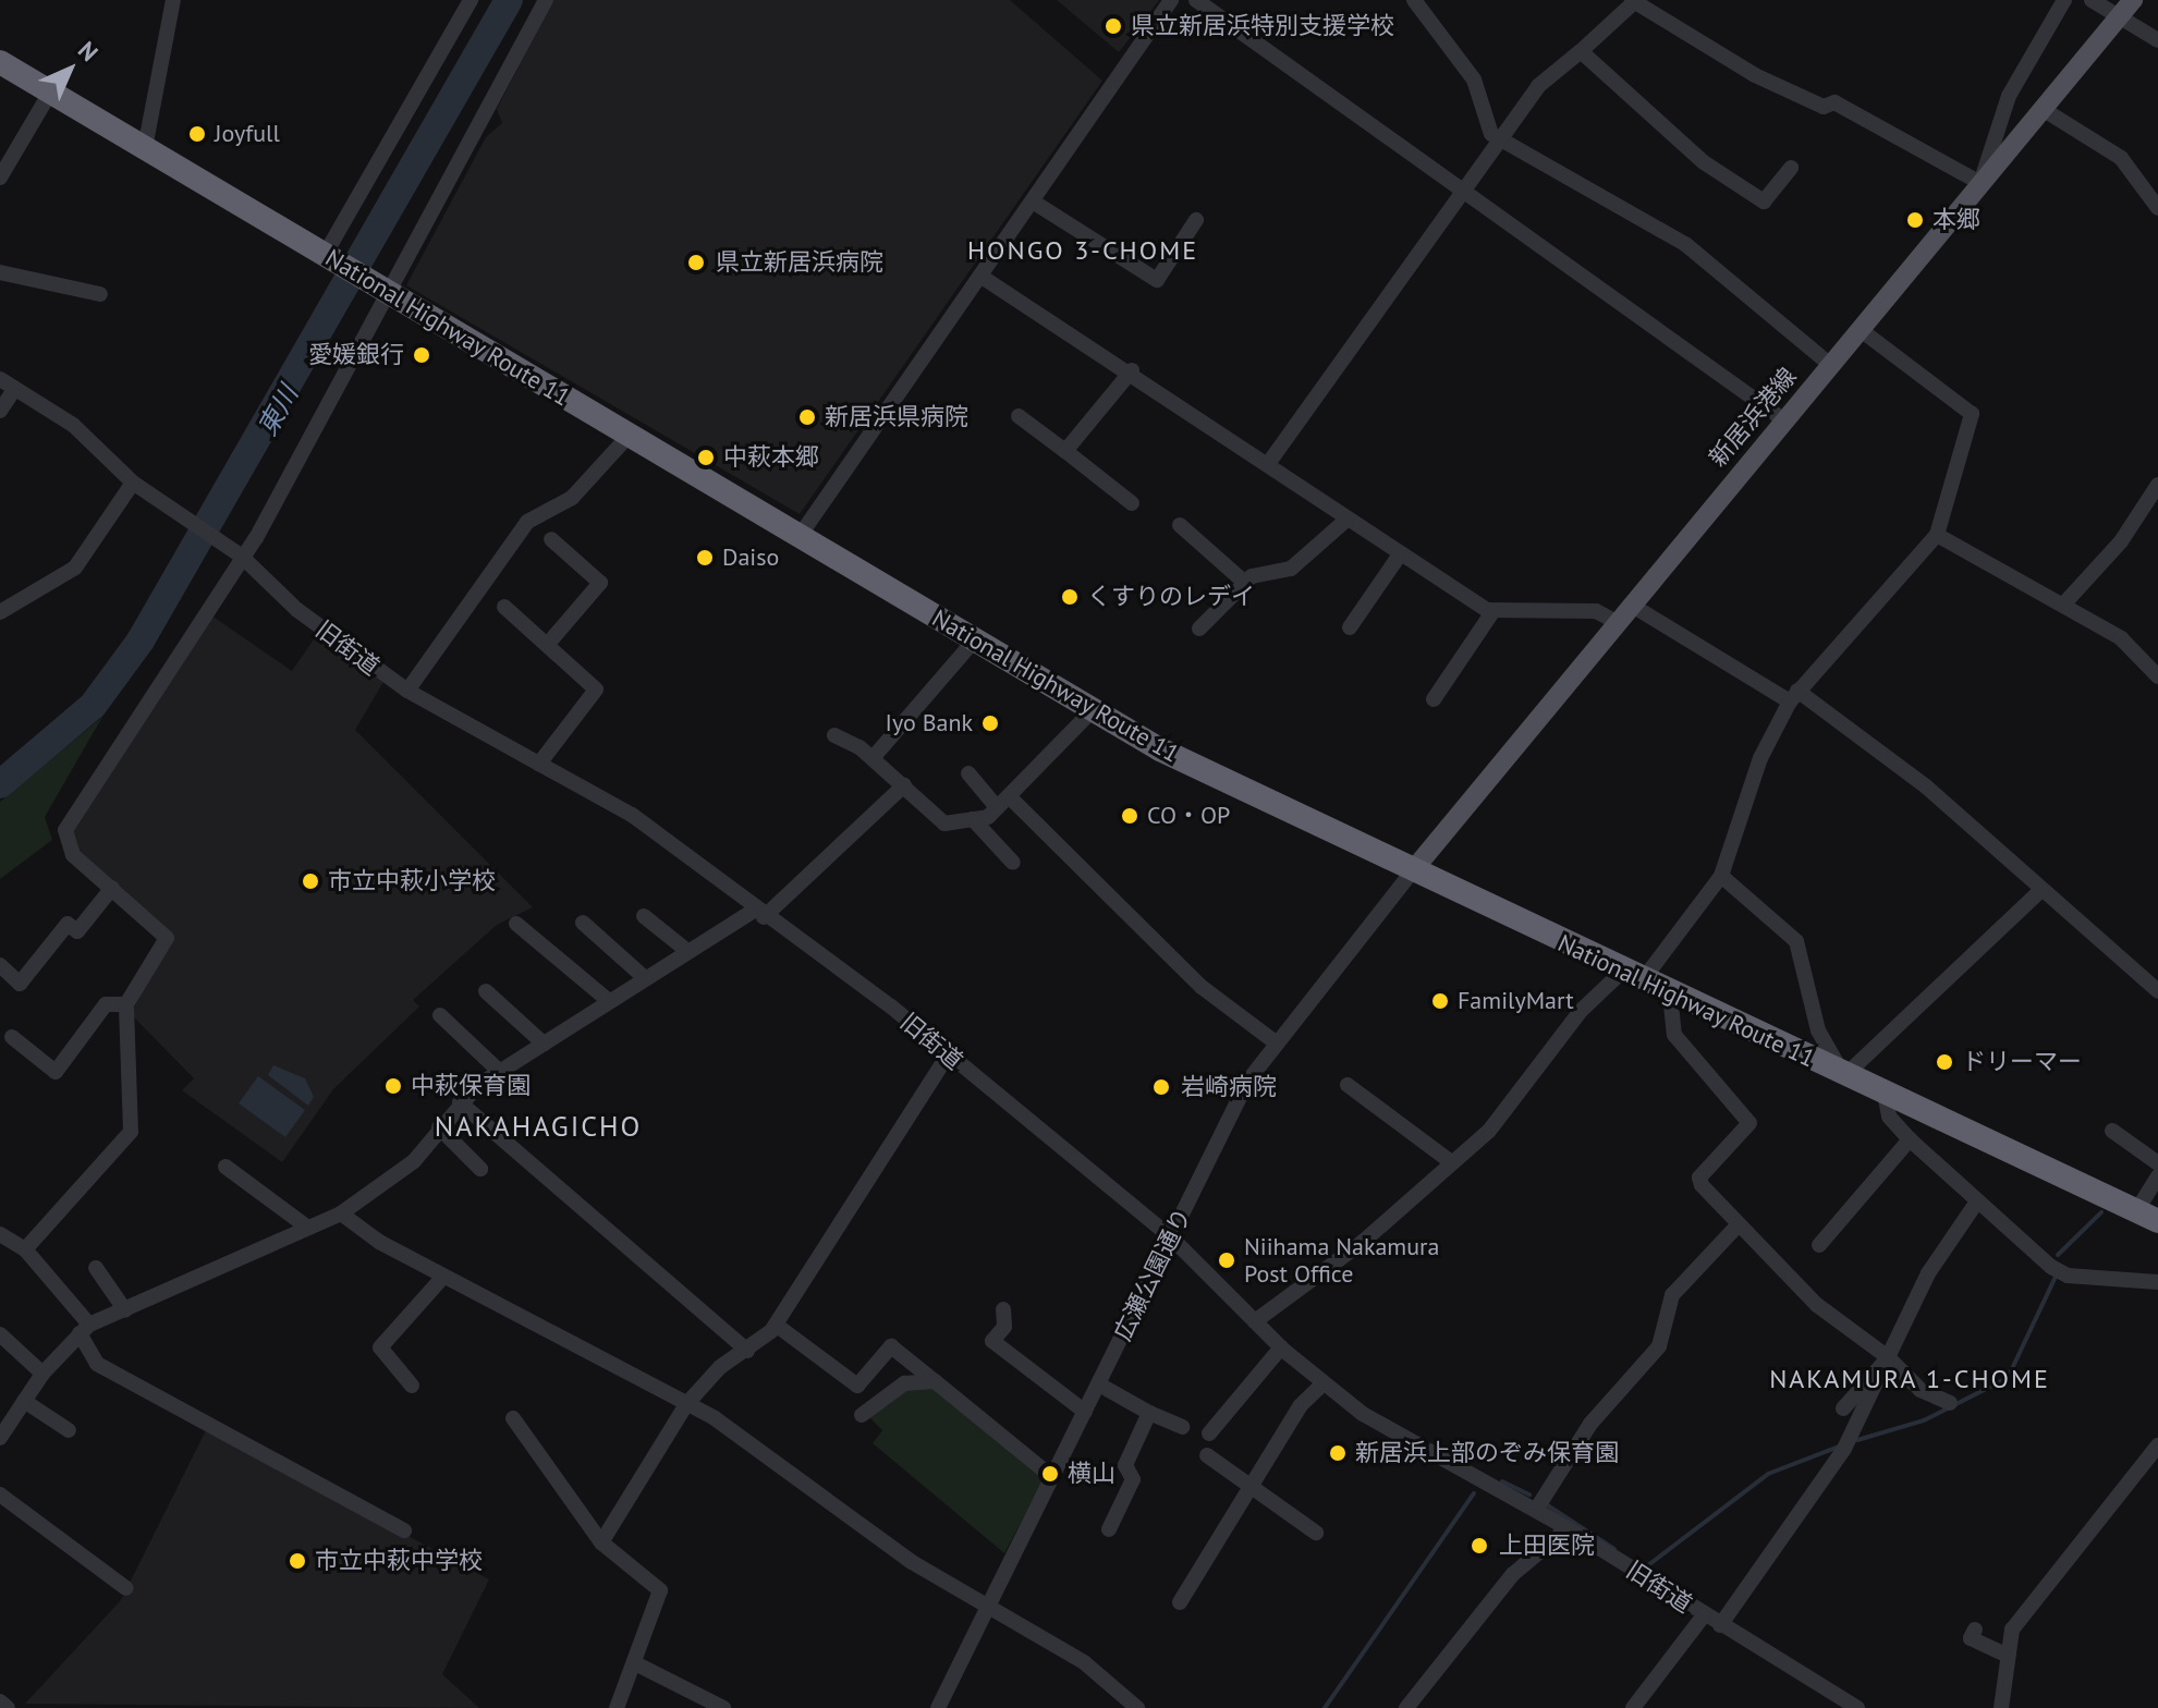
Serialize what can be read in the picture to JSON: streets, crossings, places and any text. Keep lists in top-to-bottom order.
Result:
{
  "streets": {
    "highway": ["National Highway Route 11"],
    "main road": ["新居浜港線"],
    "street": ["旧街道", "広瀬公園通り"]
  },
  "crossings": [
    ["National Highway Route 11", "新居浜港線"],
    ["National Highway Route 11", "広瀬公園通り"],
    ["新居浜港線", "広瀬公園通り"],
    ["旧街道", "広瀬公園通り"]
  ],
  "districts": ["HONGO 3-CHOME", "NAKAHAGICHO", "NAKAMURA 1-CHOME"],
  "water": ["東川"],
  "places": [
    "県立新居浜特別支援学校",
    "Joyfull",
    "本郷",
    "県立新居浜病院",
    "愛媛銀行",
    "新居浜県病院",
    "中萩本郷",
    "Daiso",
    "くすりのレデイ",
    "Iyo Bank",
    "CO・OP",
    "市立中萩小学校",
    "FamilyMart",
    "ドリーマー",
    "中萩保育園",
    "岩崎病院",
    "Niihama Nakamura Post Office",
    "新居浜上部のぞみ保育園",
    "横山",
    "上田医院",
    "市立中萩中学校"
  ],
  "north": "top right"
}
